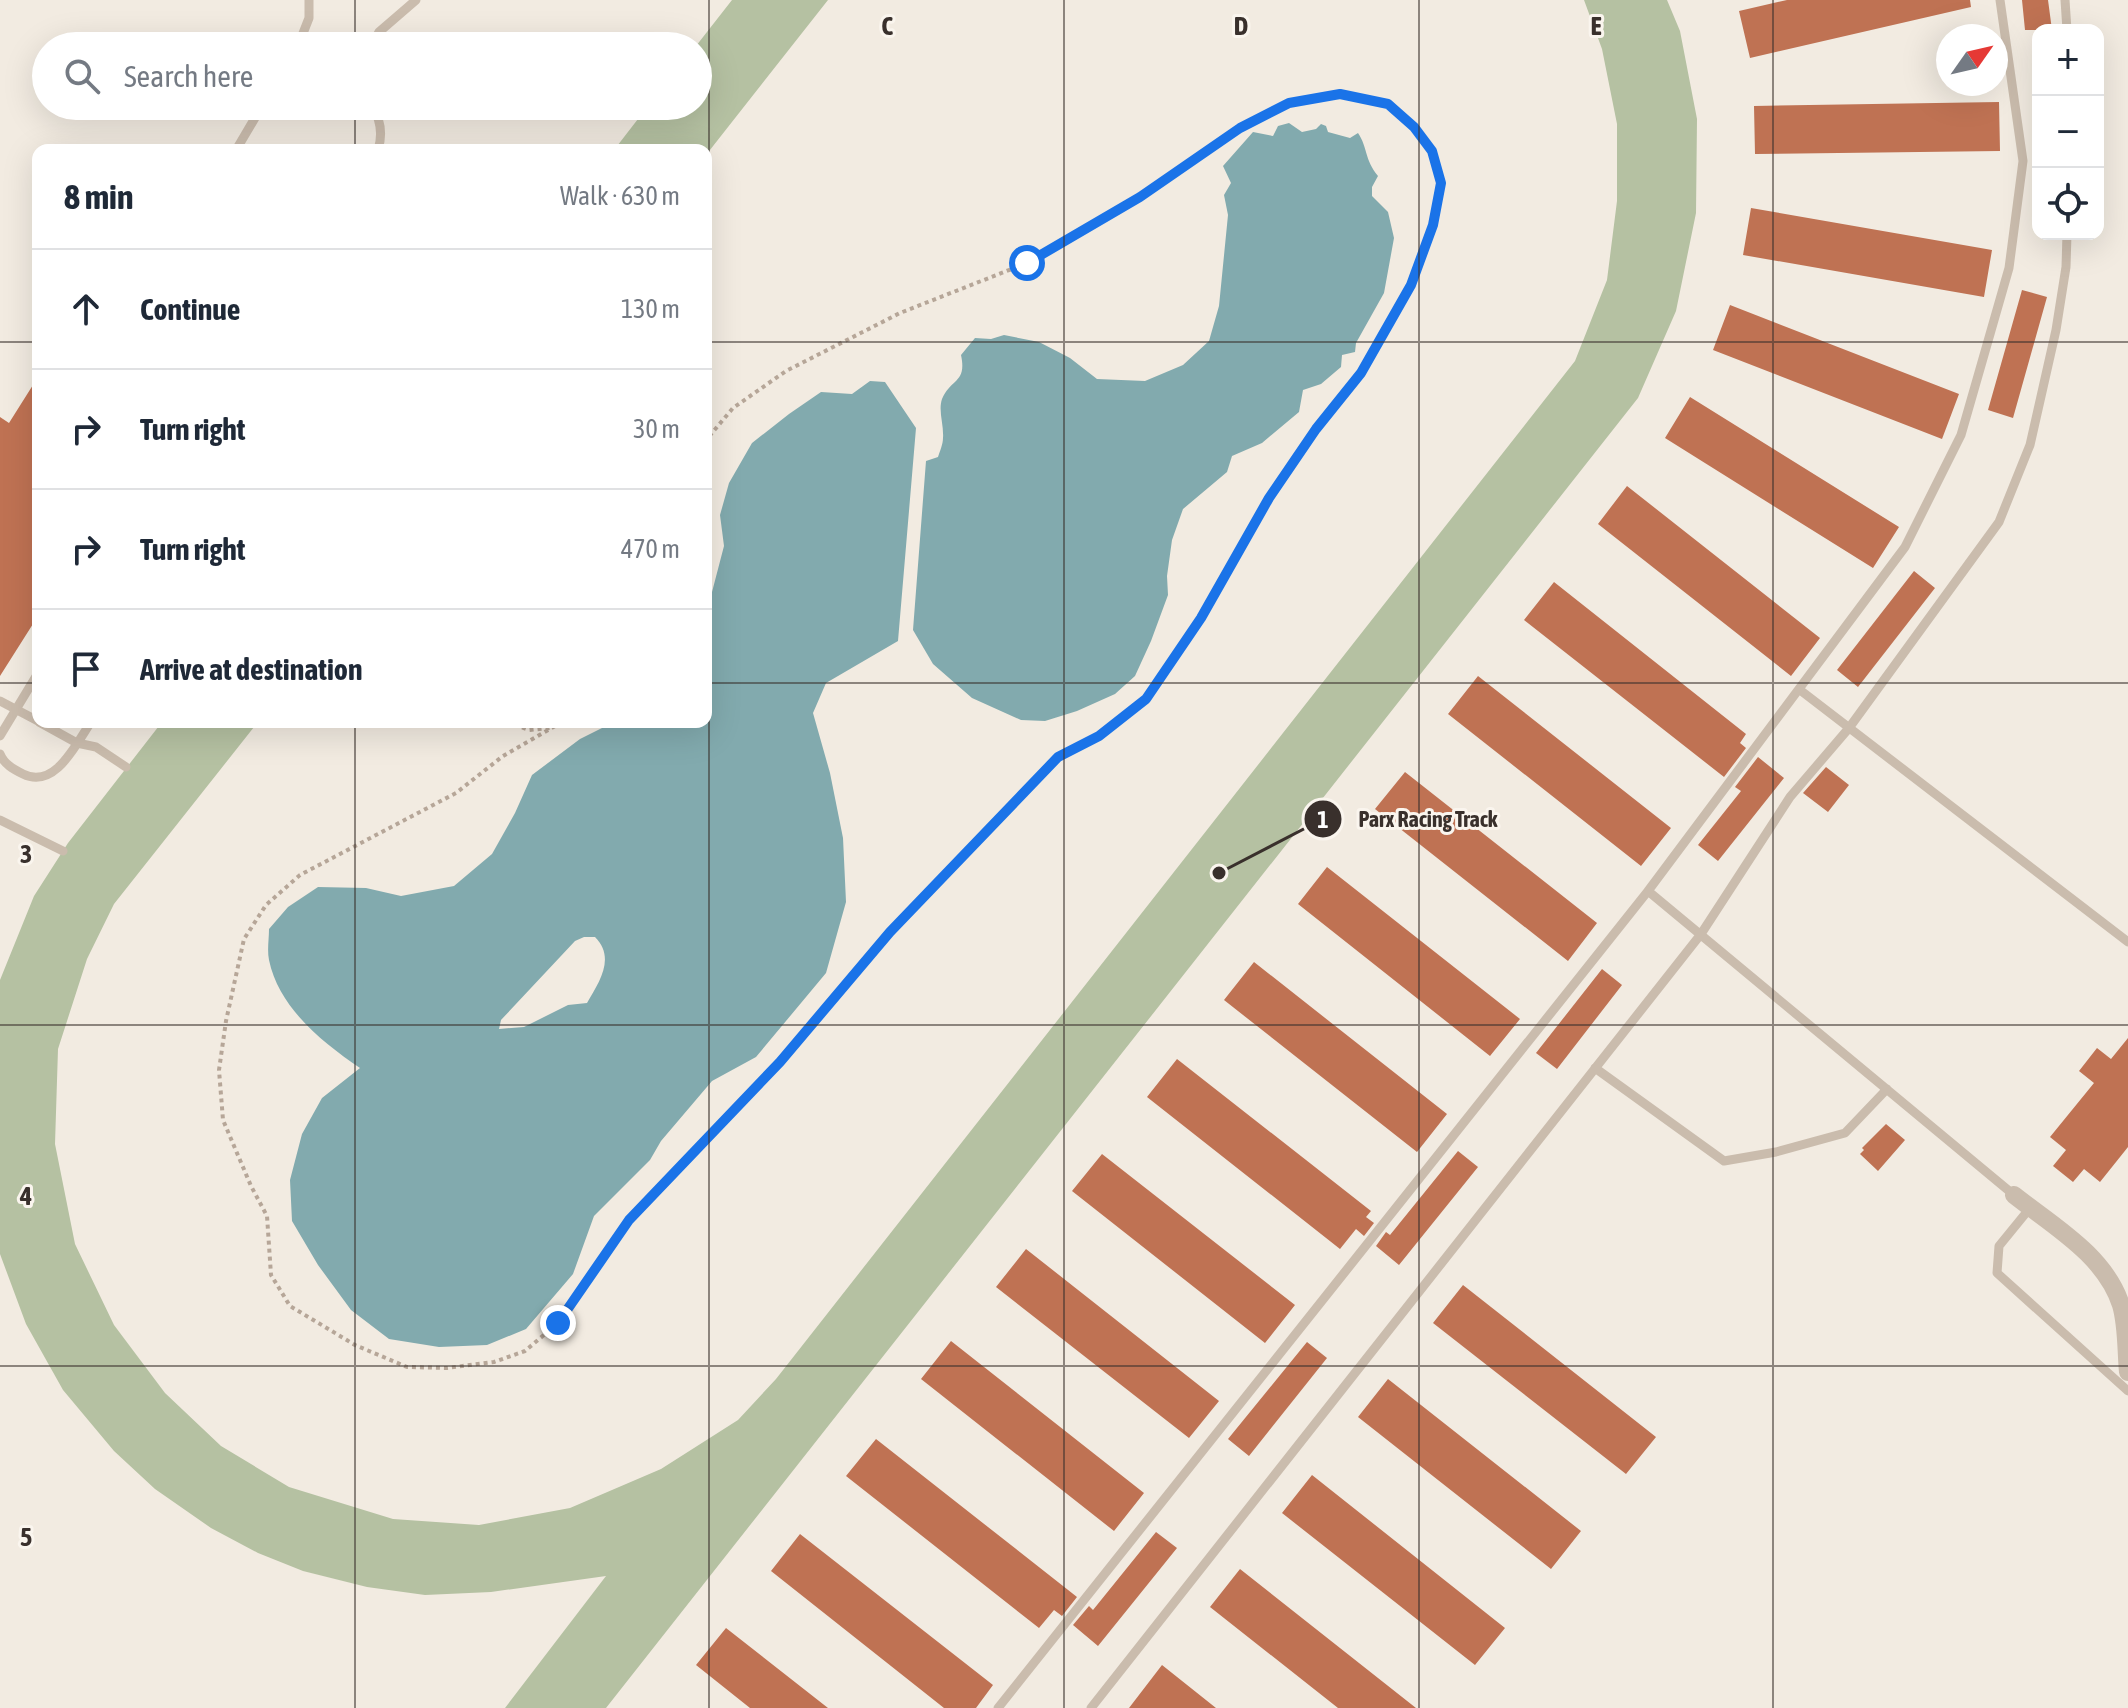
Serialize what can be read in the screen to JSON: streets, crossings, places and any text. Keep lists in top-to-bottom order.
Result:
{
  "places": ["Parx Racing Track"],
  "north": "top right",
  "page": {
    "map_buttons": ["+", "−"],
    "search": "Search here",
    "heading": ["8 min", "Walk · 630 m"],
    "list": [
      ["Continue", "130 m"],
      ["Turn right", "30 m"],
      ["Turn right", "470 m"],
      "Arrive at destination"
    ]
  },
  "grid": {
    "columns": ["C", "D", "E"],
    "rows": ["3", "4", "5"]
  }
}
